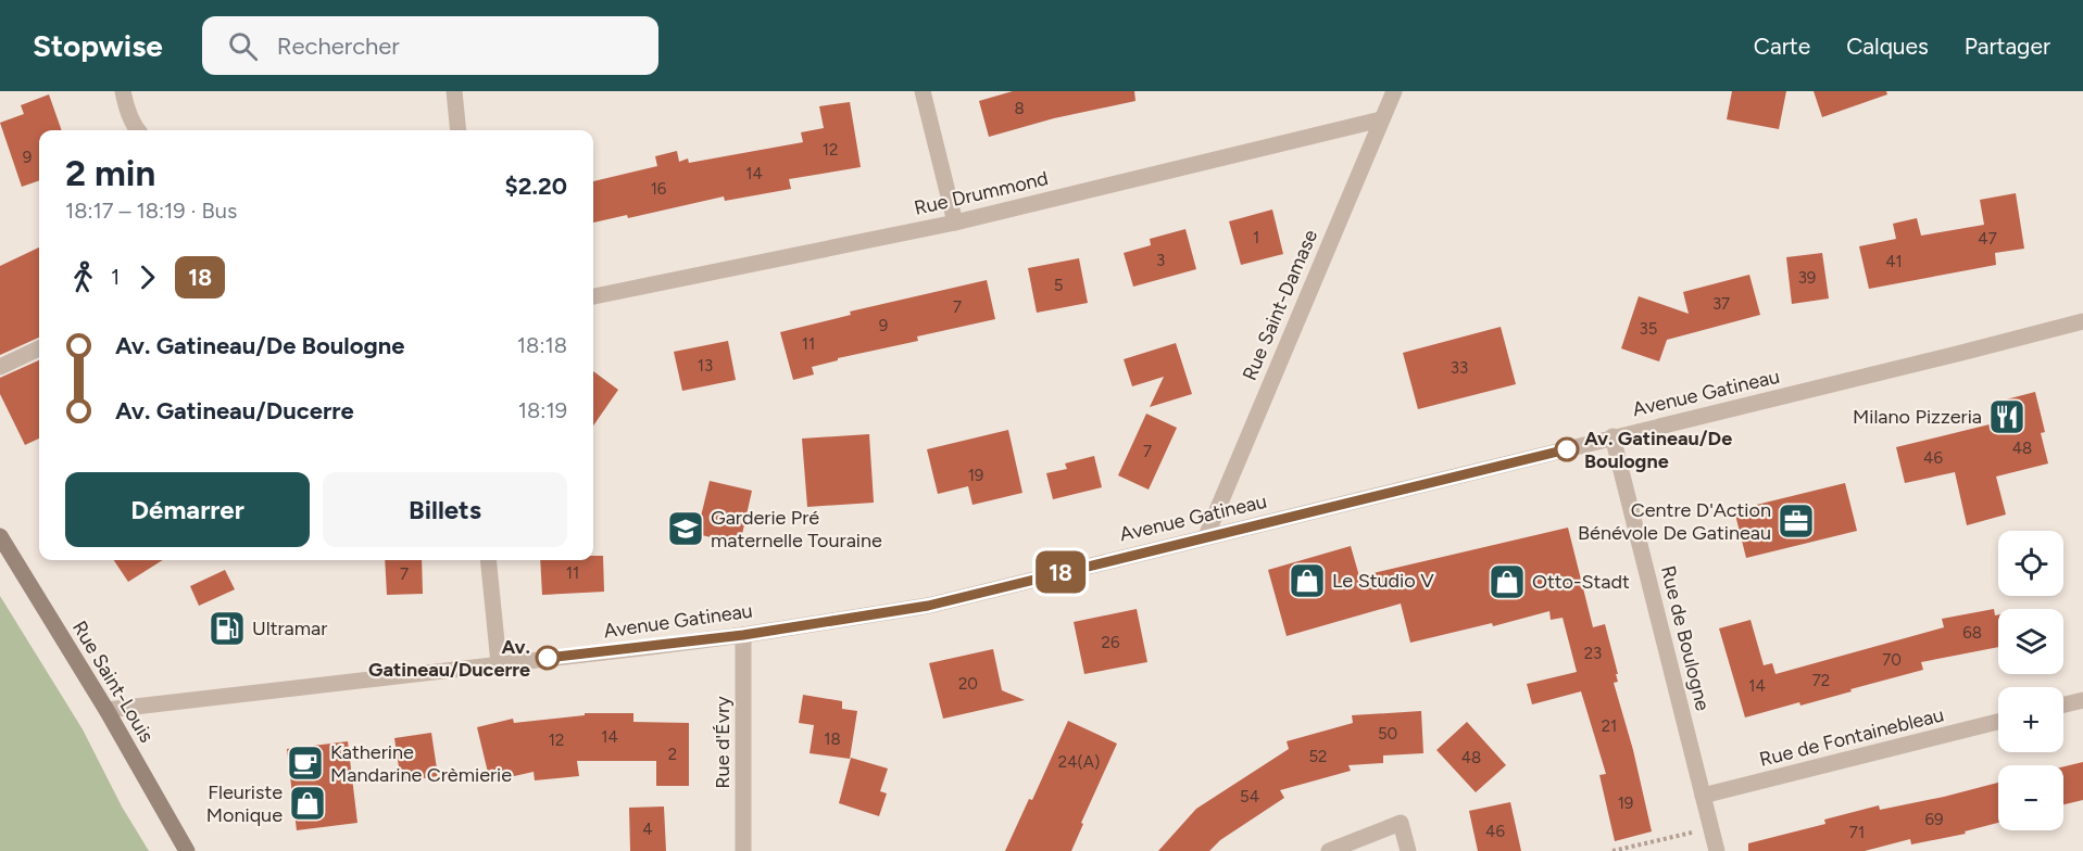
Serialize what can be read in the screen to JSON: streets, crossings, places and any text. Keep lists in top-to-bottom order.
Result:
{
  "streets": {
    "main road": ["Rue Saint-Louis"],
    "street": [
      "Rue Drummond",
      "Rue Saint-Damase",
      "Avenue Gatineau",
      "Rue de Boulogne",
      "Rue de Fontainebleau",
      "Rue d'Évry"
    ]
  },
  "crossings": [
    ["Rue Drummond", "Rue Saint-Damase"],
    ["Rue Saint-Damase", "Avenue Gatineau"],
    ["Avenue Gatineau", "Rue de Boulogne"],
    ["Avenue Gatineau", "Rue Saint-Louis"],
    ["Avenue Gatineau", "Rue d'Évry"],
    ["Rue de Boulogne", "Rue de Fontainebleau"]
  ],
  "places": {
    "restaurant": ["Milano Pizzeria"],
    "other": ["Av. Gatineau/De Boulogne", "Av. Gatineau/Ducerre"],
    "office": ["Centre D'Action Bénévole De Gatineau"],
    "school or university": ["Garderie Pré maternelle Touraine"],
    "shop": ["Le Studio V", "Otto-Stadt", "Fleuriste Monique"],
    "fuel station": ["Ultramar"],
    "cafe": ["Katherine Mandarine Crèmierie"]
  },
  "lines": ["bus line 18"],
  "house_numbers": [
    "8",
    "12",
    "9",
    "14",
    "16",
    "1",
    "47",
    "3",
    "41",
    "39",
    "5",
    "37",
    "7",
    "9",
    "35",
    "11",
    "13",
    "33",
    "48",
    "7",
    "46",
    "19",
    "11",
    "7",
    "68",
    "26",
    "23",
    "70",
    "72",
    "20",
    "14",
    "21",
    "50",
    "14",
    "18",
    "12",
    "2",
    "52",
    "48",
    "24(A)",
    "54",
    "19",
    "69",
    "4",
    "46",
    "71"
  ],
  "page": {
    "header": "Stopwise",
    "search": "Rechercher",
    "nav": ["Carte", "Calques", "Partager"],
    "on_map": "18",
    "heading": ["2 min", "18:17 – 18:19 · Bus", "$2.20"],
    "legs": ["1", "18"],
    "list": [
      {
        "name": "Av. Gatineau/De Boulogne",
        "value": "18:18"
      },
      {
        "name": "Av. Gatineau/Ducerre",
        "value": "18:19"
      }
    ],
    "buttons": ["Démarrer", "Billets"],
    "map_buttons": ["+", "−"]
  }
}
